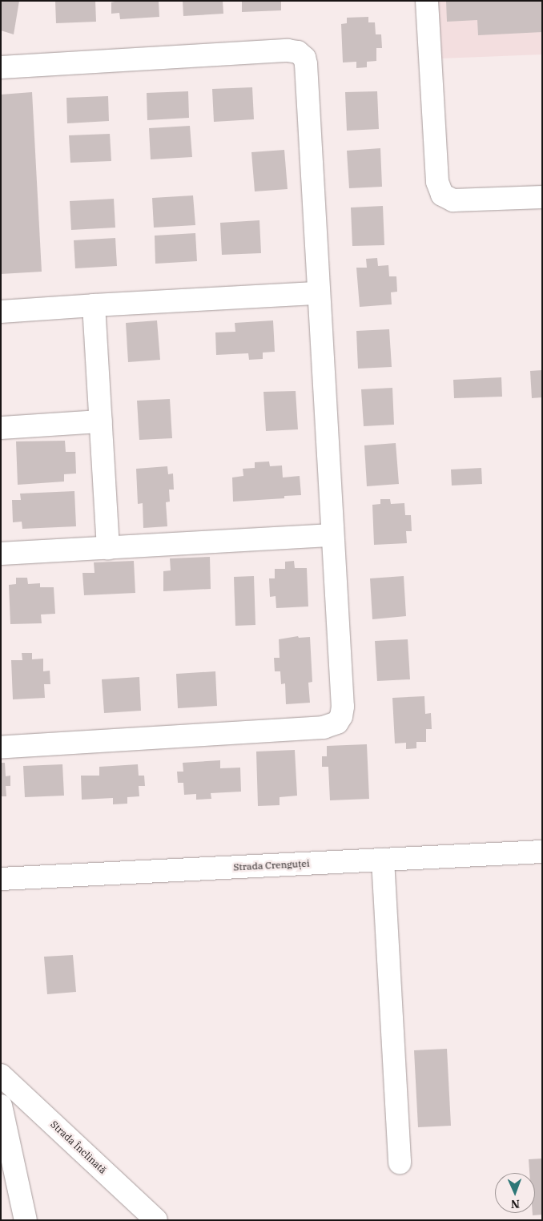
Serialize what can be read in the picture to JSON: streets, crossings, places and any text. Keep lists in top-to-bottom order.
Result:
{
  "streets": {
    "street": ["Strada Crenguței", "Strada Înclinată"]
  },
  "north": "bottom"
}
